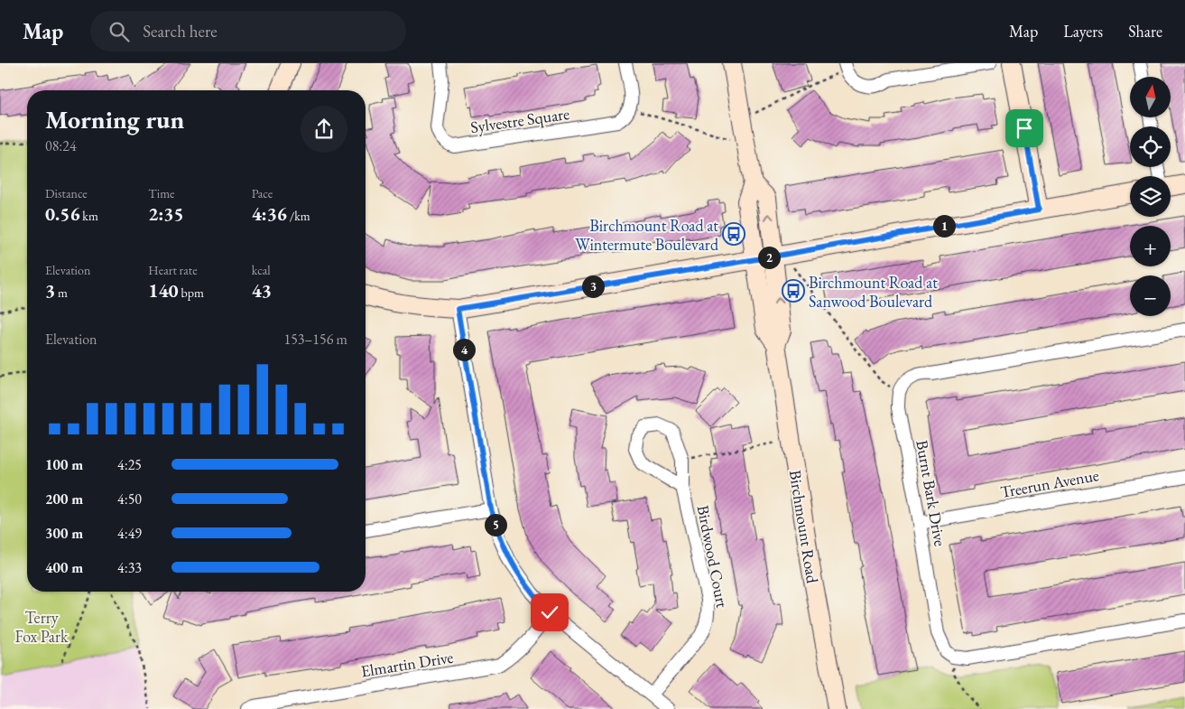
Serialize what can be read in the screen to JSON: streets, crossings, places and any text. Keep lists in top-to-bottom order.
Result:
{
  "streets": {
    "street": [
      "Sylvestre Square",
      "Treerun Avenue",
      "Burnt Bark Drive",
      "Birchmount Road",
      "Birdwood Court",
      "Elmartin Drive"
    ]
  },
  "crossings": [
    ["Treerun Avenue", "Burnt Bark Drive"]
  ],
  "parks": ["Terry Fox Park"],
  "places": {
    "bus stop": ["Birchmount Road at Wintermute Boulevard", "Birchmount Road at Sanwood Boulevard"]
  },
  "north": "top",
  "page": {
    "header": "Map",
    "search": "Search here",
    "nav": ["Map", "Layers", "Share"],
    "map_buttons": ["+", "−"],
    "heading": ["Morning run", "08:24"],
    "stats": [
      ["Distance", "0.56 km"],
      ["Time", "2:35"],
      ["Pace", "4:36 /km"],
      ["Elevation", "3 m"],
      ["Heart rate", "140 bpm"],
      ["kcal", "43"]
    ],
    "pins": [
      "1",
      "2",
      "3",
      "4",
      "5"
    ],
    "chart": ["Elevation", "153–156 m"],
    "list": [
      {
        "name": "100 m",
        "note": "4:25"
      },
      {
        "name": "200 m",
        "note": "4:50"
      },
      {
        "name": "300 m",
        "note": "4:49"
      },
      {
        "name": "400 m",
        "note": "4:33"
      }
    ]
  }
}
